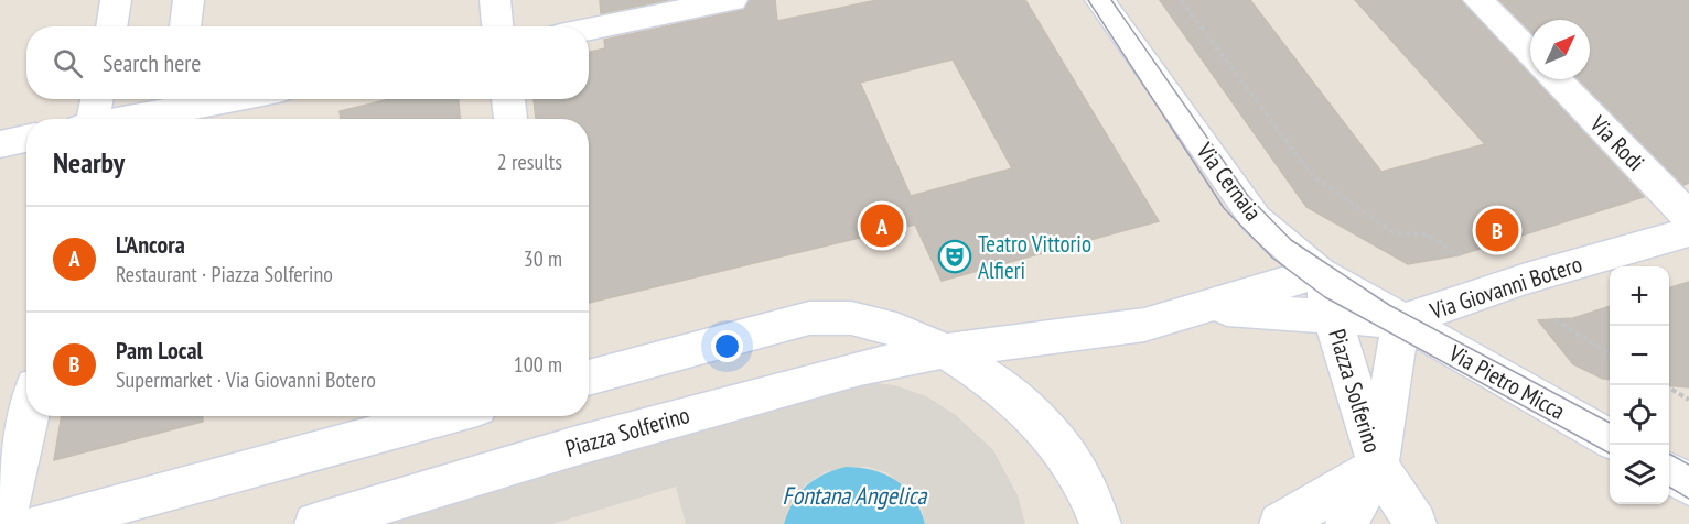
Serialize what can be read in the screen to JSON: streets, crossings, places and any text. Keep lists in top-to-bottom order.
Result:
{
  "streets": {
    "street": [
      "Via Rodi",
      "Via Cernaia",
      "Via Giovanni Botero",
      "Via Pietro Micca",
      "Piazza Solferino"
    ]
  },
  "crossings": [
    ["Via Cernaia", "Via Giovanni Botero"],
    ["Via Cernaia", "Via Pietro Micca"],
    ["Via Cernaia", "Piazza Solferino"],
    ["Via Giovanni Botero", "Via Pietro Micca"],
    ["Via Giovanni Botero", "Piazza Solferino"],
    ["Via Pietro Micca", "Piazza Solferino"]
  ],
  "water": ["Fontana Angelica"],
  "places": {
    "theatre": ["Teatro Vittorio Alfieri"]
  },
  "north": "top right",
  "page": {
    "search": "Search here",
    "heading": ["Nearby", "2 results"],
    "pins": ["A", "B"],
    "list": [
      {
        "mark": "A",
        "name": "L'Ancora",
        "note": "Restaurant · Piazza Solferino",
        "value": "30 m"
      },
      {
        "mark": "B",
        "name": "Pam Local",
        "note": "Supermarket · Via Giovanni Botero",
        "value": "100 m"
      }
    ],
    "map_buttons": ["+", "−"]
  }
}
